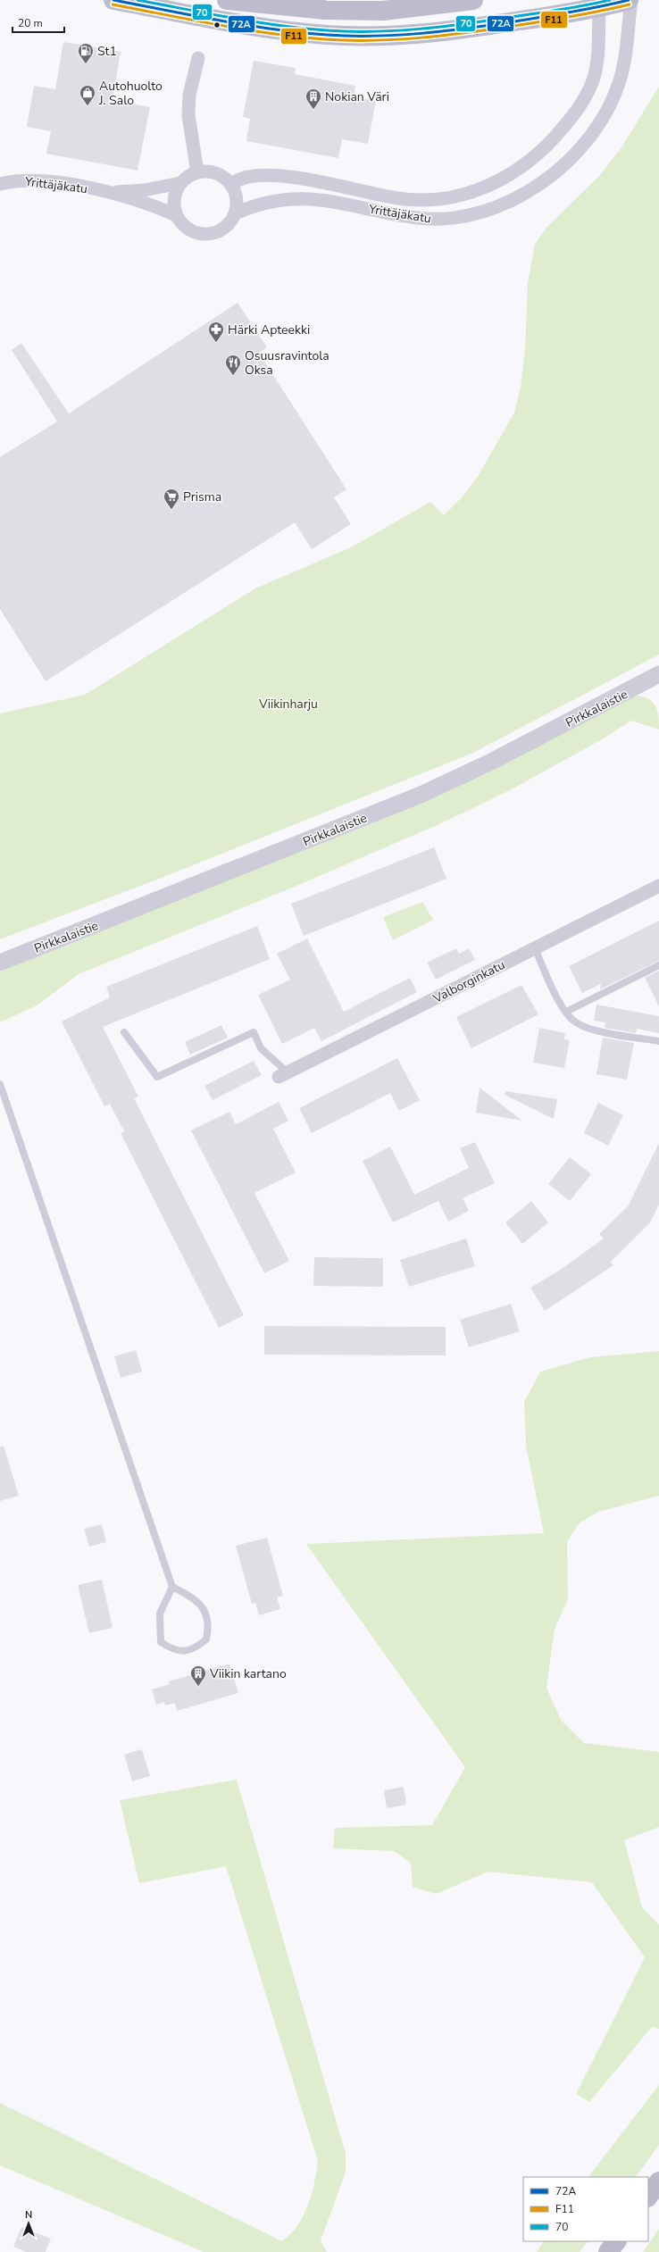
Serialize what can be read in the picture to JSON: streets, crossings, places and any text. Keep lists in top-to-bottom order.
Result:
{
  "streets": {
    "street": ["Yrittäjäkatu", "Pirkkalaistie", "Valborginkatu"]
  },
  "parks": ["Viikinharju"],
  "places": {
    "fuel station": ["St1"],
    "shop": ["Autohuolto J. Salo"],
    "building": ["Nokian Väri", "Viikin kartano"],
    "pharmacy": ["Härki Apteekki"],
    "restaurant": ["Osuusravintola Oksa"],
    "supermarket": ["Prisma"]
  },
  "lines": ["transit line 72A", "transit line 70", "transit line F11"],
  "legend": ["72A", "F11", "70"],
  "scale_bar": "20 m",
  "north": "top"
}
